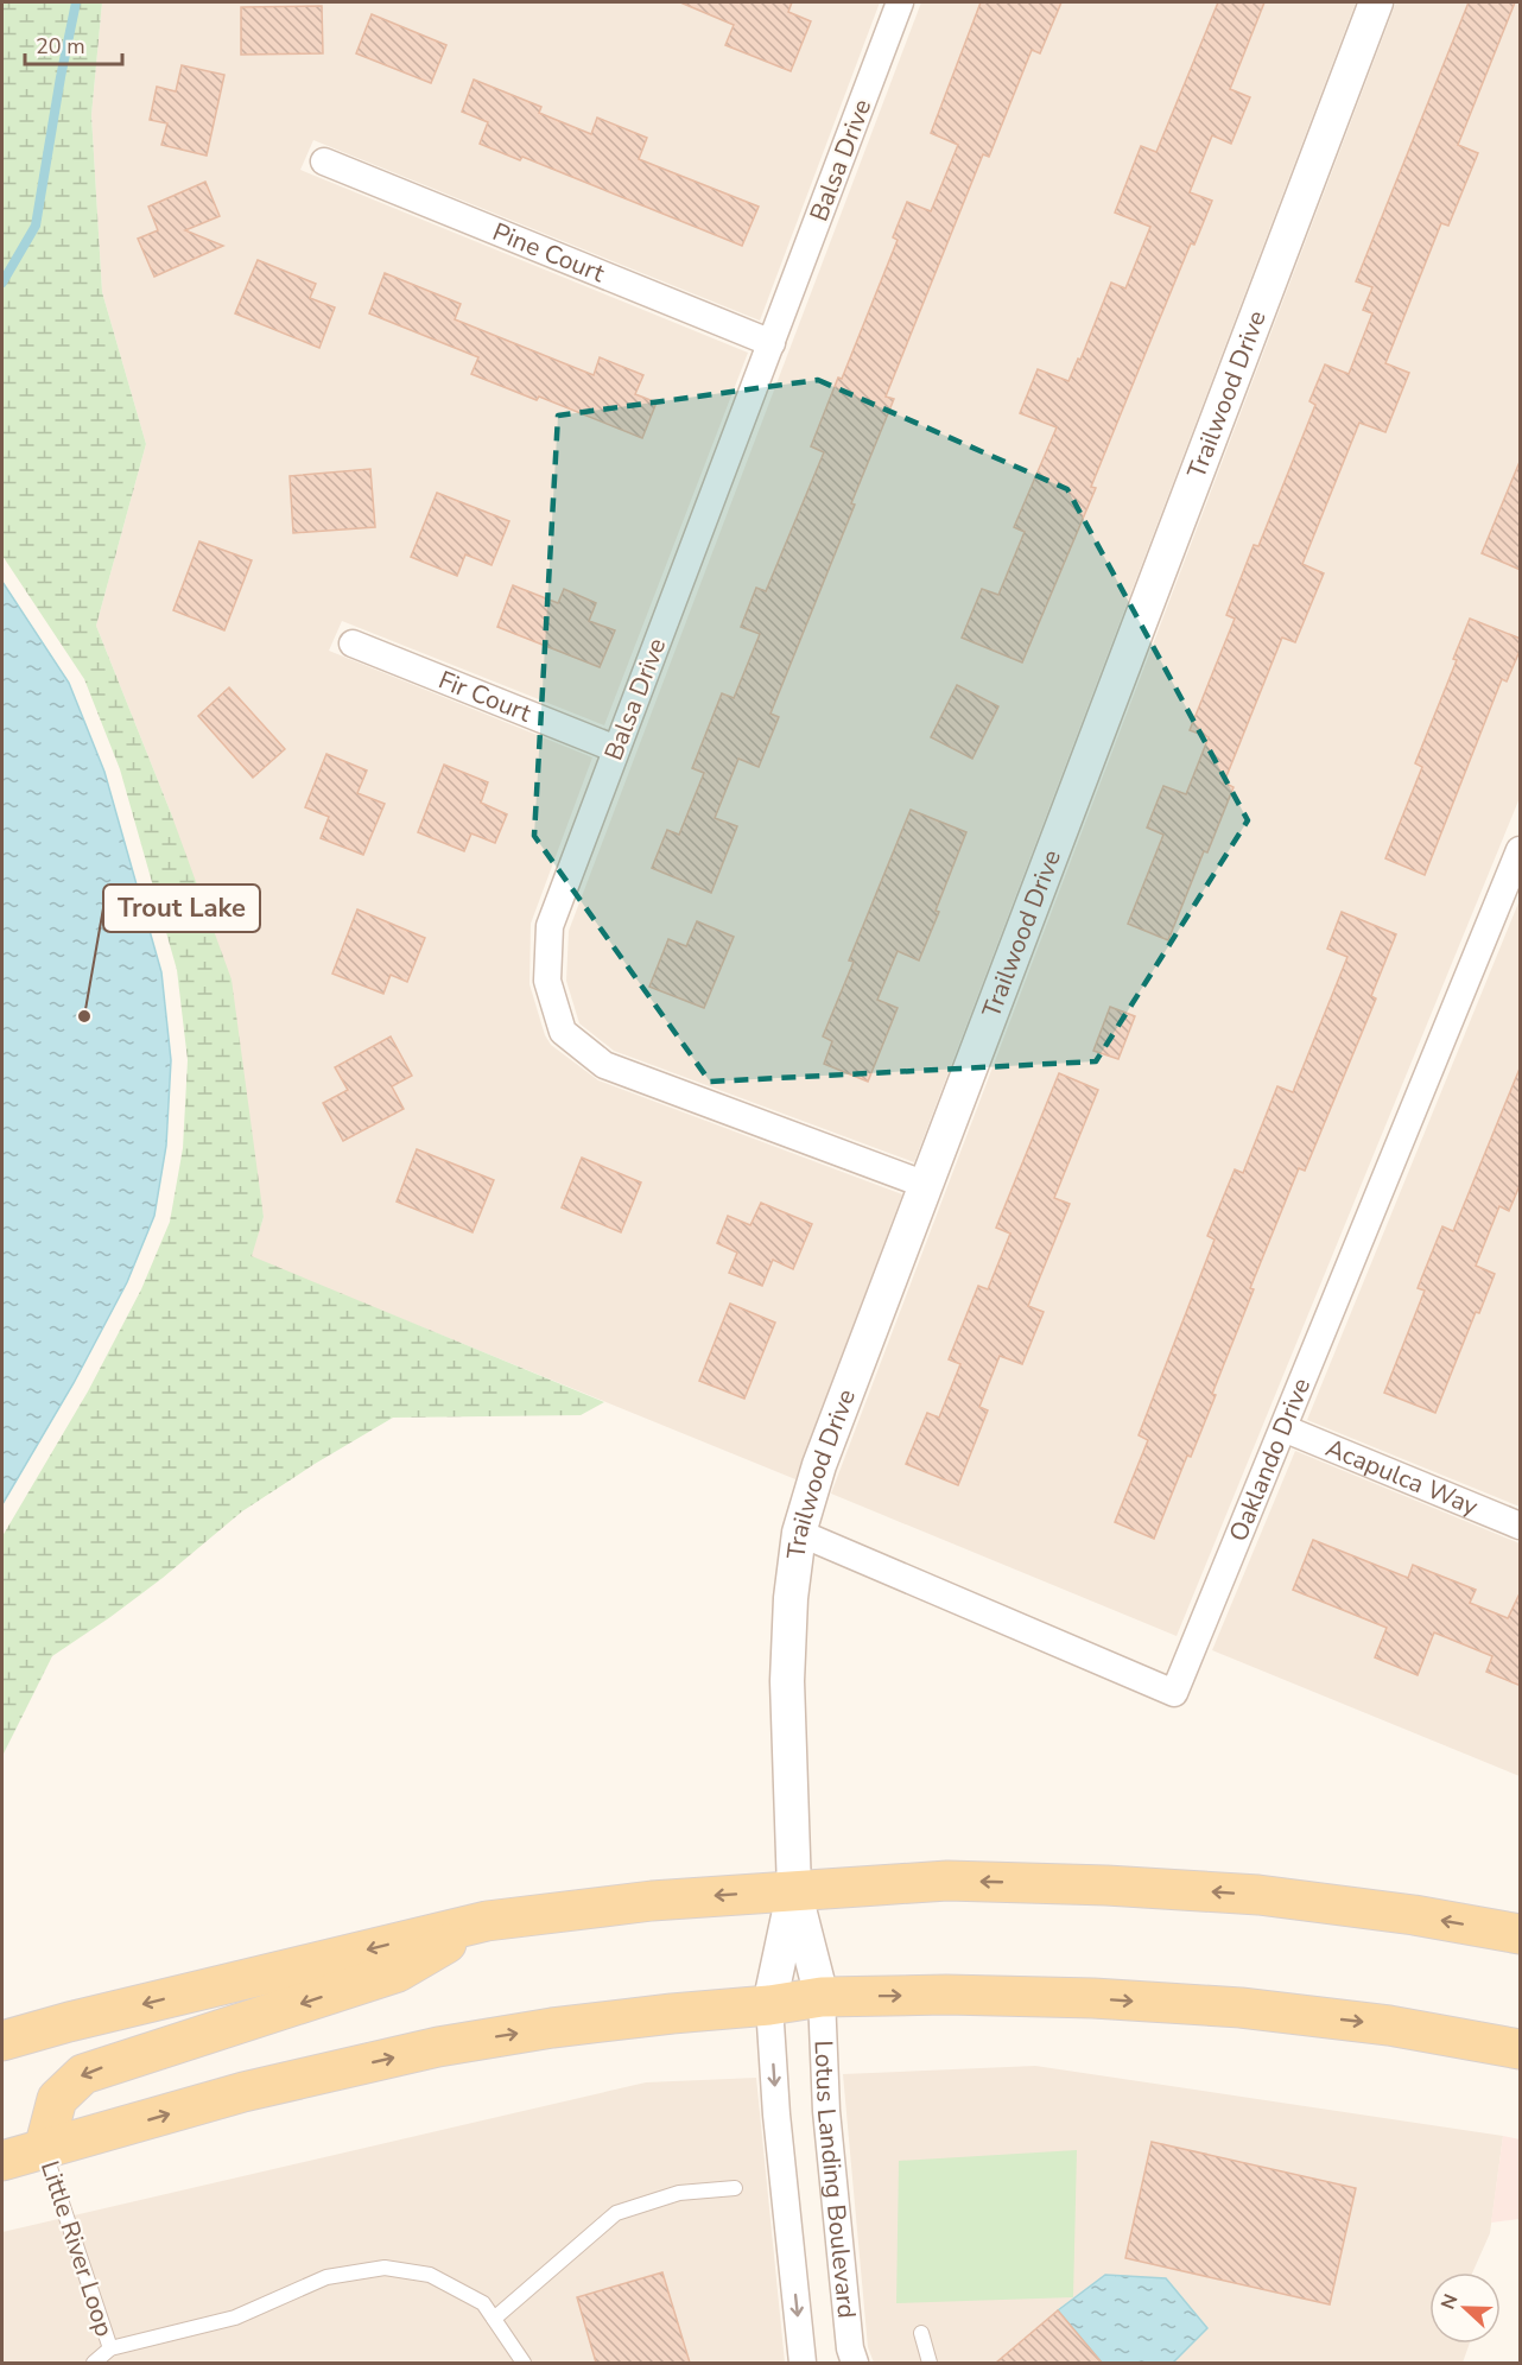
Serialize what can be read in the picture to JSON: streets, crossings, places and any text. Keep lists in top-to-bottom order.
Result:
{
  "streets": {
    "street": [
      "Balsa Drive",
      "Pine Court",
      "Trailwood Drive",
      "Fir Court",
      "Oaklando Drive",
      "Acapulca Way",
      "Lotus Landing Boulevard"
    ],
    "lane": ["Little River Loop"]
  },
  "crossings": [
    ["Balsa Drive", "Pine Court"],
    ["Balsa Drive", "Trailwood Drive"],
    ["Balsa Drive", "Fir Court"],
    ["Trailwood Drive", "Oaklando Drive"],
    ["Trailwood Drive", "Lotus Landing Boulevard"],
    ["Oaklando Drive", "Acapulca Way"]
  ],
  "places": ["Trout Lake"],
  "scale_bar": "20 m",
  "north": "left"
}
